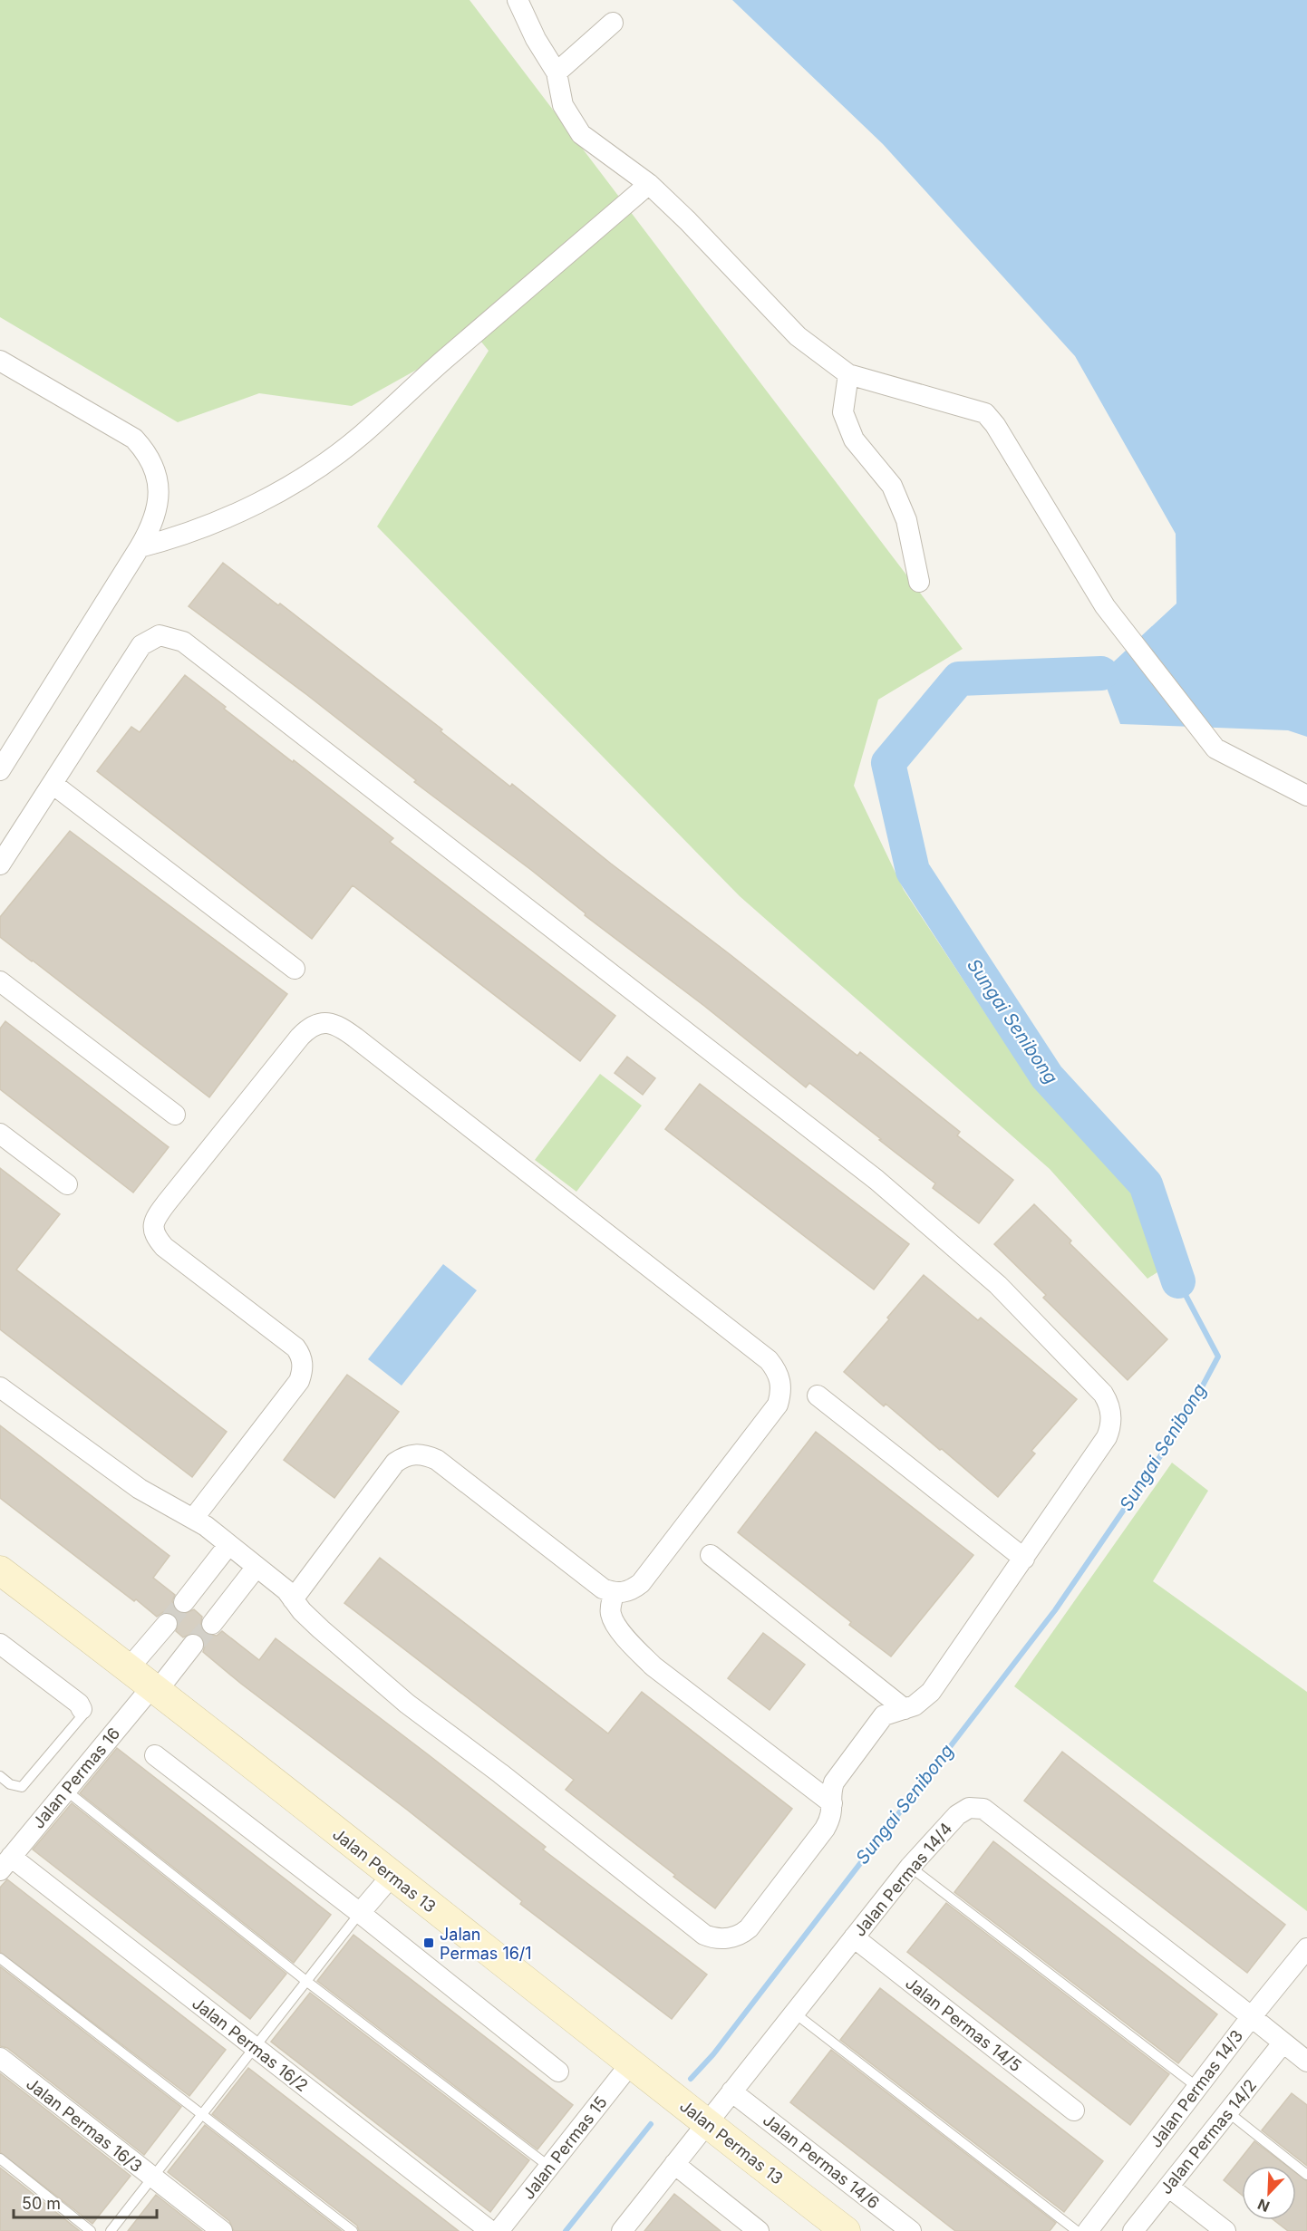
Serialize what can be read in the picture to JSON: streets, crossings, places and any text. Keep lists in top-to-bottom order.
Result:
{
  "streets": {
    "main road": ["Jalan Permas 13"],
    "street": [
      "Jalan Permas 16",
      "Jalan Permas 14/4",
      "Jalan Permas 14/5",
      "Jalan Permas 16/2",
      "Jalan Permas 14/3",
      "Jalan Permas 16/3",
      "Jalan Permas 14/2",
      "Jalan Permas 15",
      "Jalan Permas 14/6"
    ]
  },
  "crossings": [
    ["Jalan Permas 16", "Jalan Permas 13"],
    ["Jalan Permas 16", "Jalan Permas 16/2"],
    ["Jalan Permas 13", "Jalan Permas 14/4"],
    ["Jalan Permas 13", "Jalan Permas 15"],
    ["Jalan Permas 14/4", "Jalan Permas 14/5"],
    ["Jalan Permas 14/4", "Jalan Permas 14/3"],
    ["Jalan Permas 14/4", "Jalan Permas 14/6"]
  ],
  "water": ["Sungai Senibong"],
  "places": {
    "transit": ["Jalan Permas 16/1"]
  },
  "scale_bar": "50 m",
  "north": "bottom left"
}
